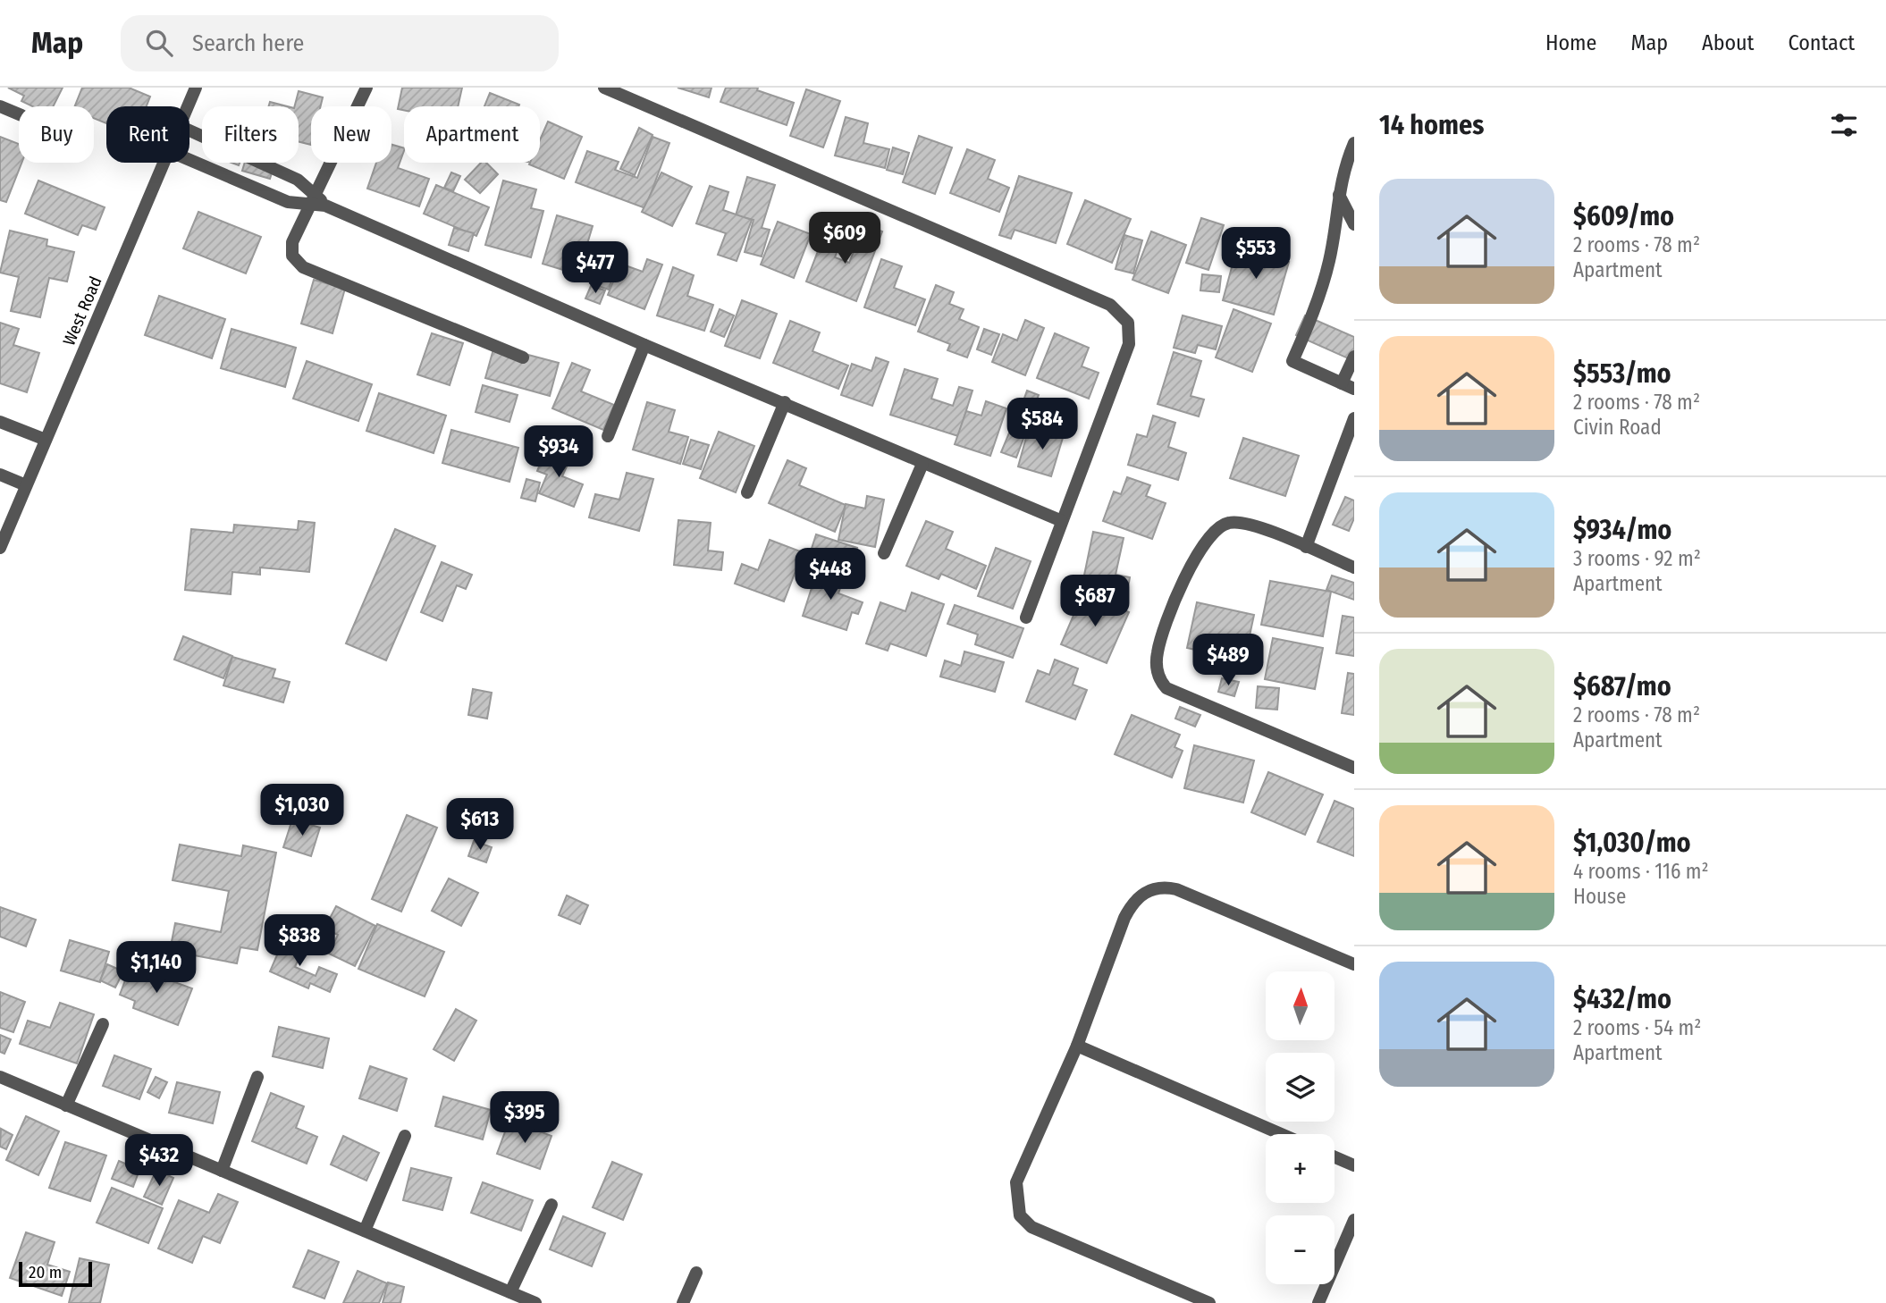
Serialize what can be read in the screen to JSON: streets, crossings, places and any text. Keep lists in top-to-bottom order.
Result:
{
  "streets": {
    "street": ["West Road"]
  },
  "scale_bar": "20 m",
  "north": "top",
  "page": {
    "header": "Map",
    "search": "Search here",
    "nav": [
      "Home",
      "Map",
      "About",
      "Contact"
    ],
    "heading": "14 homes",
    "chip": [
      "Buy",
      "Rent",
      "Filters",
      "New",
      "Apartment"
    ],
    "list": [
      {
        "name": "$609/mo",
        "note": "2 rooms · 78 m² · Apartment"
      },
      {
        "name": "$553/mo",
        "note": "2 rooms · 78 m² · Civin Road"
      },
      {
        "name": "$934/mo",
        "note": "3 rooms · 92 m² · Apartment"
      },
      {
        "name": "$687/mo",
        "note": "2 rooms · 78 m² · Apartment"
      },
      {
        "name": "$1,030/mo",
        "note": "4 rooms · 116 m² · House"
      },
      {
        "name": "$432/mo",
        "note": "2 rooms · 54 m² · Apartment"
      }
    ],
    "price": [
      "$609",
      "$553",
      "$477",
      "$584",
      "$934",
      "$448",
      "$687",
      "$489",
      "$1,030",
      "$613",
      "$838",
      "$1,140",
      "$395",
      "$432"
    ],
    "map_buttons": ["+", "−"],
    "scale": "20 m"
  }
}
